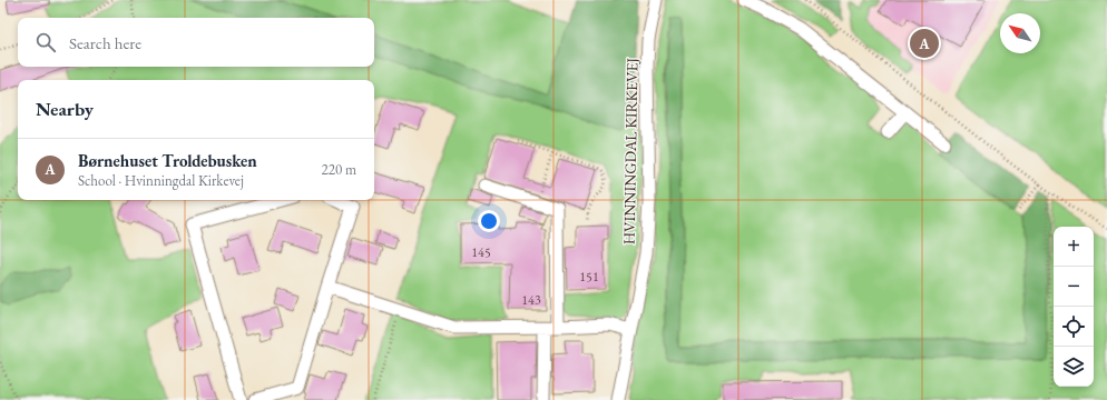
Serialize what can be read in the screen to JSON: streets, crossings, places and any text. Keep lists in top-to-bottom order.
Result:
{
  "streets": {
    "street": ["HVINNINGDAL KIRKEVEJ"]
  },
  "house_numbers": ["145", "151", "143"],
  "north": "top left",
  "page": {
    "search": "Search here",
    "pins": "A",
    "heading": "Nearby",
    "list": [
      {
        "mark": "A",
        "name": "Børnehuset Troldebusken",
        "note": "School · Hvinningdal Kirkevej",
        "value": "220 m"
      }
    ],
    "map_buttons": ["+", "−"]
  }
}
